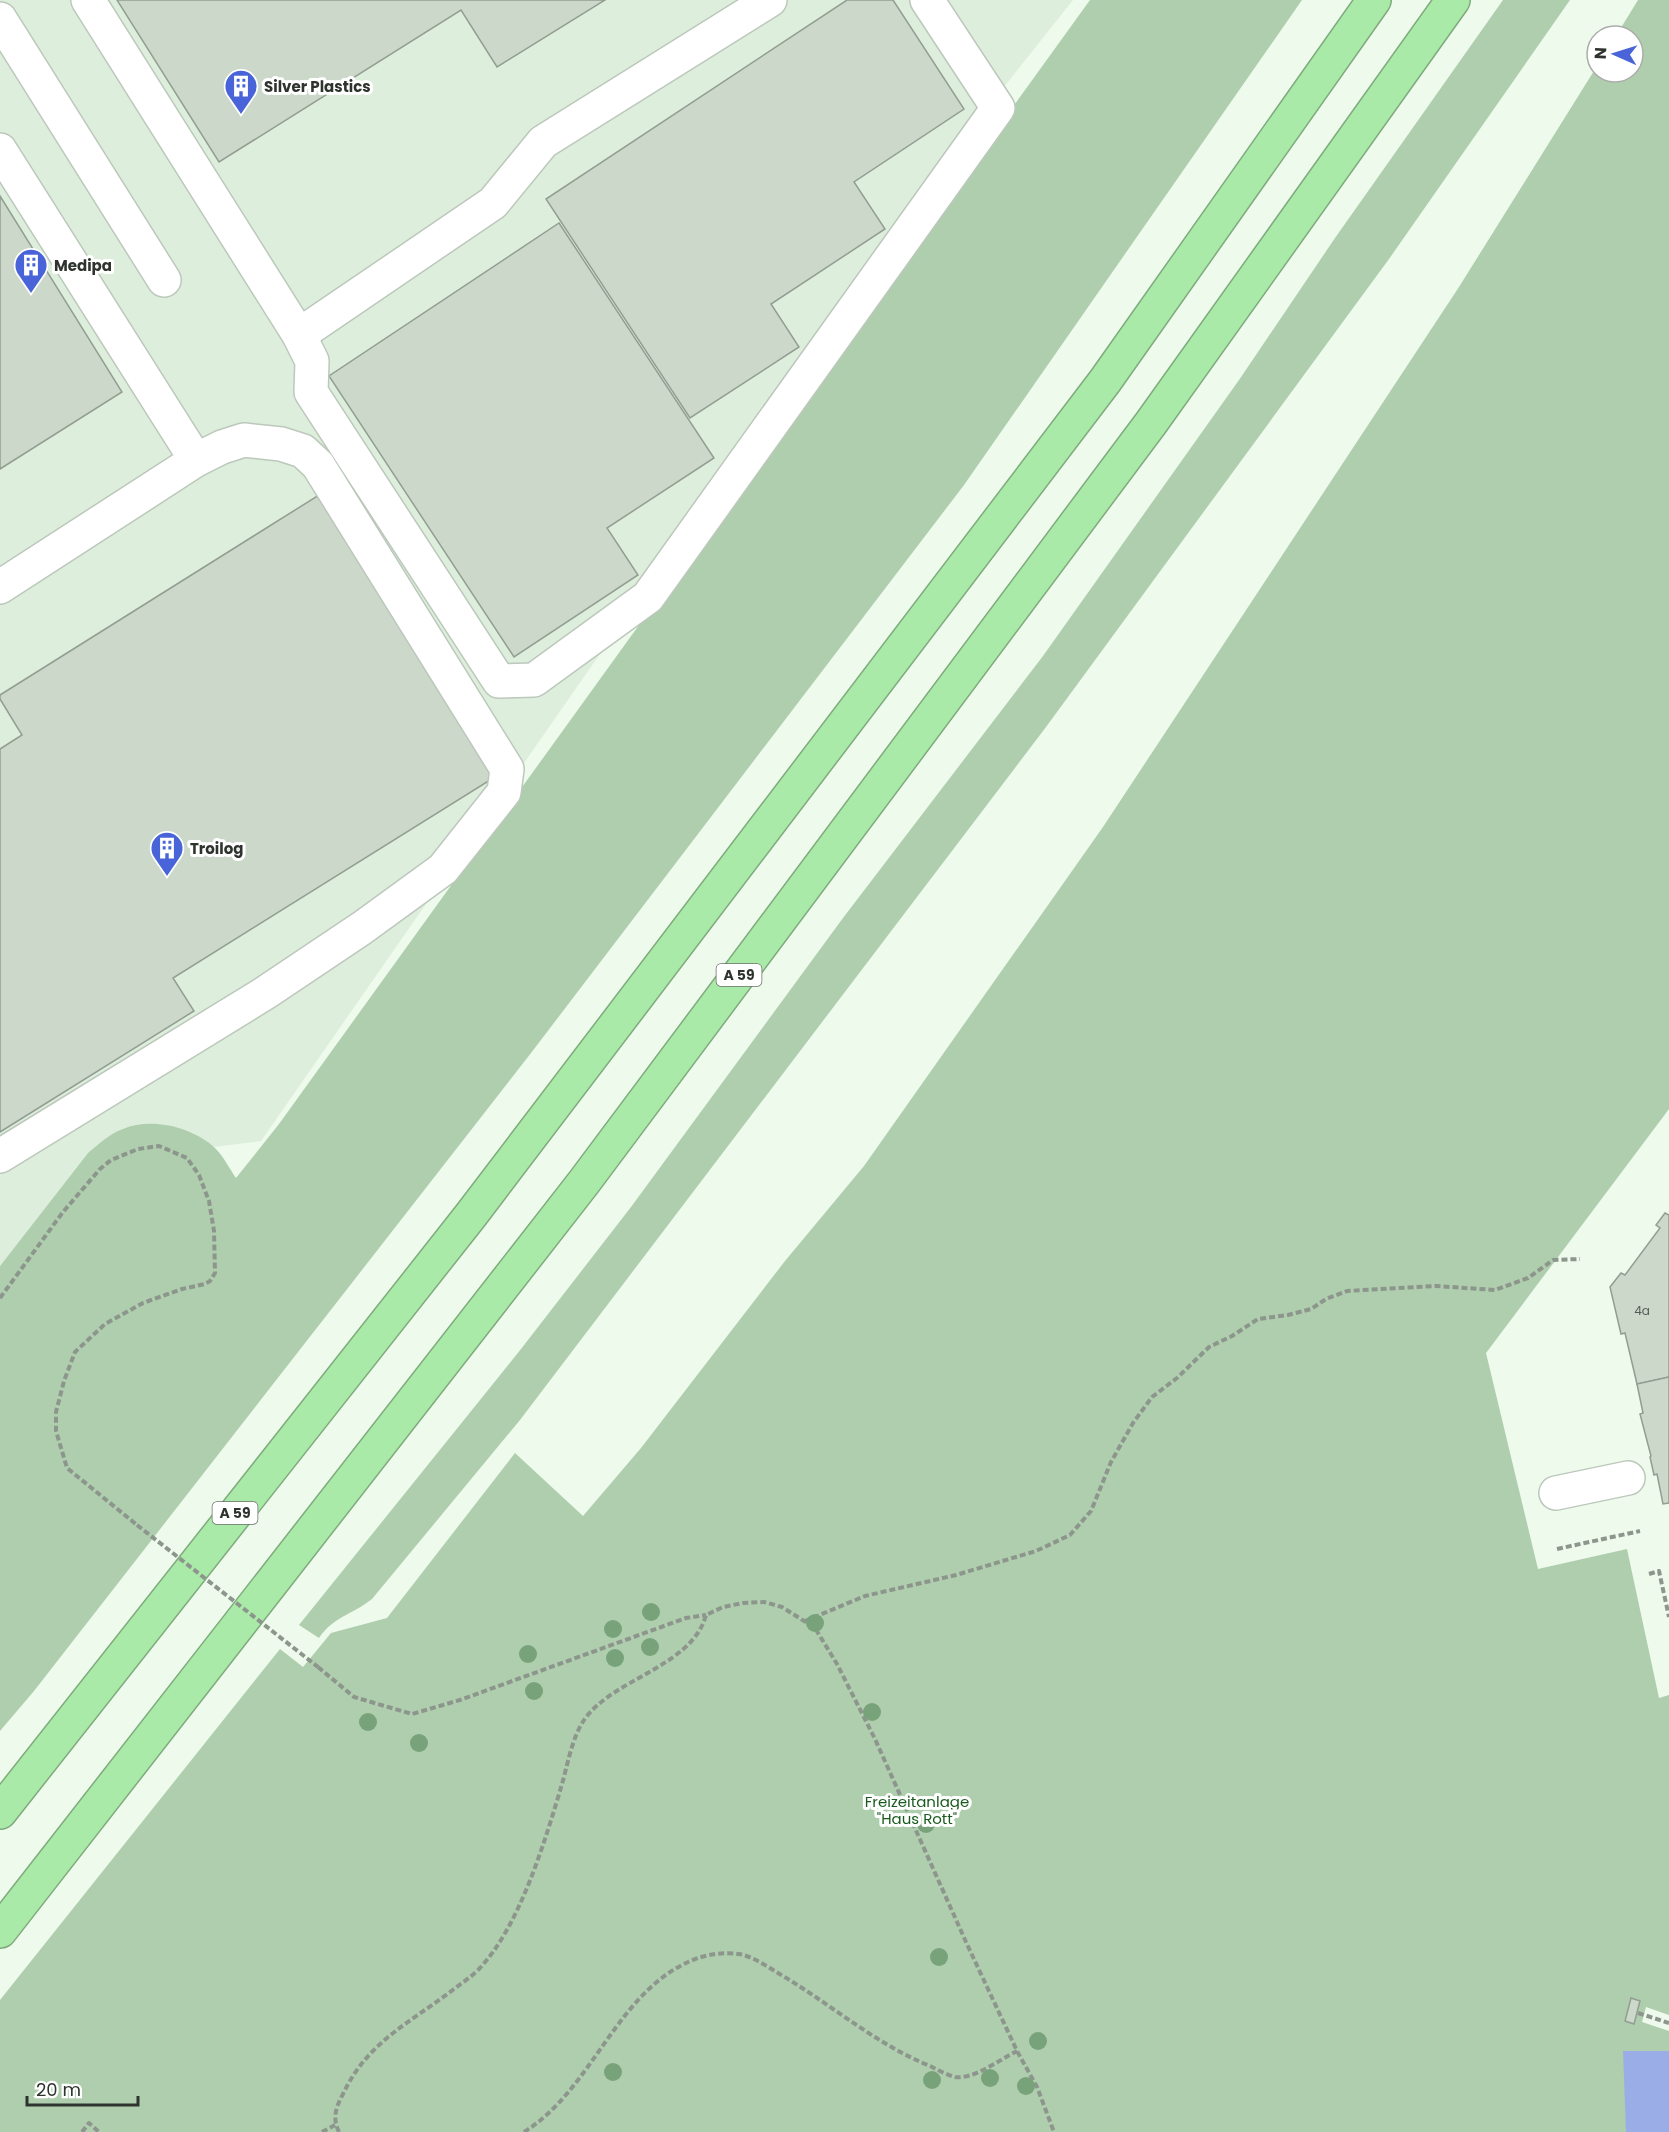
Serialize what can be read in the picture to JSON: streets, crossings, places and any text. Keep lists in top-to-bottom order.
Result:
{
  "streets": {
    "highway": ["A 59"]
  },
  "parks": ["Freizeitanlage \"Haus Rott\""],
  "places": {
    "building": ["Silver Plastics", "Medipa", "Troilog"]
  },
  "house_numbers": ["4a"],
  "scale_bar": "20 m",
  "north": "left"
}
